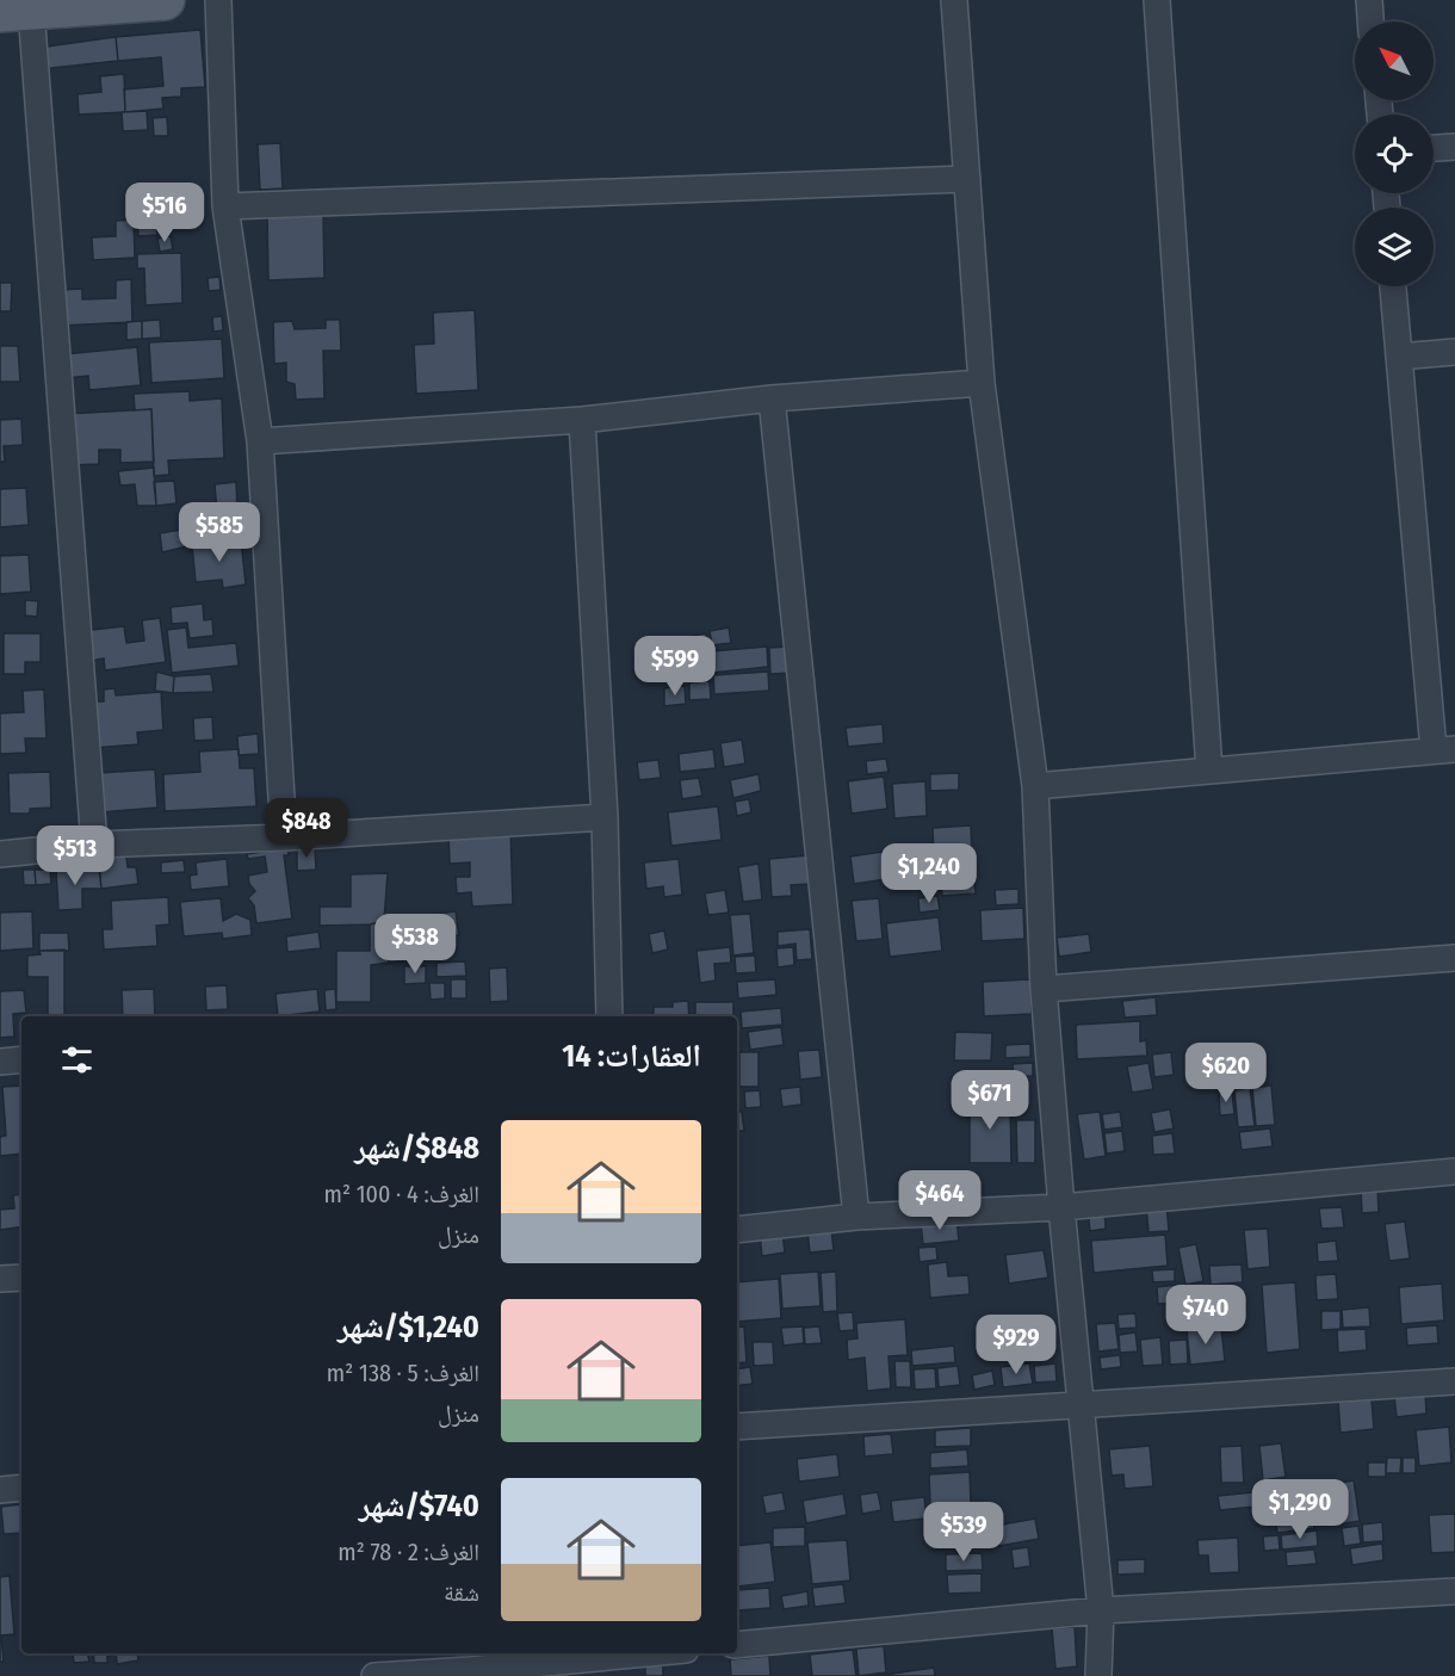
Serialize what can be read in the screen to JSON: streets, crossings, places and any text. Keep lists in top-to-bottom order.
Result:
{
  "north": "top left",
  "page": {
    "price": [
      "$516",
      "$585",
      "$599",
      "$848",
      "$513",
      "$1,240",
      "$538",
      "$620",
      "$671",
      "$464",
      "$740",
      "$929",
      "$1,290",
      "$539"
    ],
    "heading": "العقارات: 14",
    "list": [
      {
        "name": "$848/شهر",
        "note": "الغرف: 4 · 100 m² · منزل"
      },
      {
        "name": "$1,240/شهر",
        "note": "الغرف: 5 · 138 m² · منزل"
      },
      {
        "name": "$740/شهر",
        "note": "الغرف: 2 · 78 m² · شقة"
      }
    ]
  }
}
